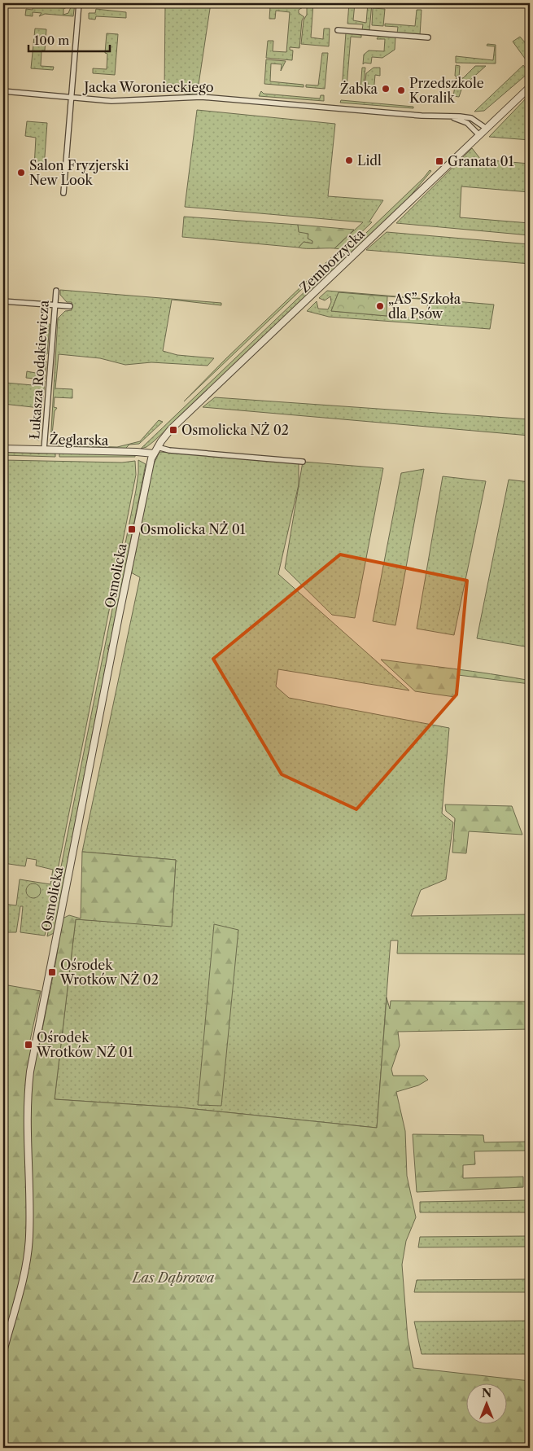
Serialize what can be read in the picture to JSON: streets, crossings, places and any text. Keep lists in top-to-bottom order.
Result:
{
  "streets": {
    "street": [
      "Jacka Woronieckiego",
      "Zemborzycka",
      "Łukasza Rodakiewicza",
      "Żeglarska",
      "Osmolicka"
    ]
  },
  "crossings": [
    ["Jacka Woronieckiego", "Zemborzycka"],
    ["Zemborzycka", "Żeglarska"],
    ["Zemborzycka", "Osmolicka"],
    ["Łukasza Rodakiewicza", "Żeglarska"],
    ["Żeglarska", "Osmolicka"]
  ],
  "parks": ["Las Dąbrowa"],
  "places": {
    "other": [
      "Żabka",
      "Przedszkole Koralik",
      "Lidl",
      "Salon Fryzjerski New Look",
      "„AS” Szkoła dla Psów"
    ],
    "transit": [
      "Granata 01",
      "Osmolicka NŻ 02",
      "Osmolicka NŻ 01",
      "Ośrodek Wrotków NŻ 02",
      "Ośrodek Wrotków NŻ 01"
    ]
  },
  "scale_bar": "100 m",
  "north": "top"
}
